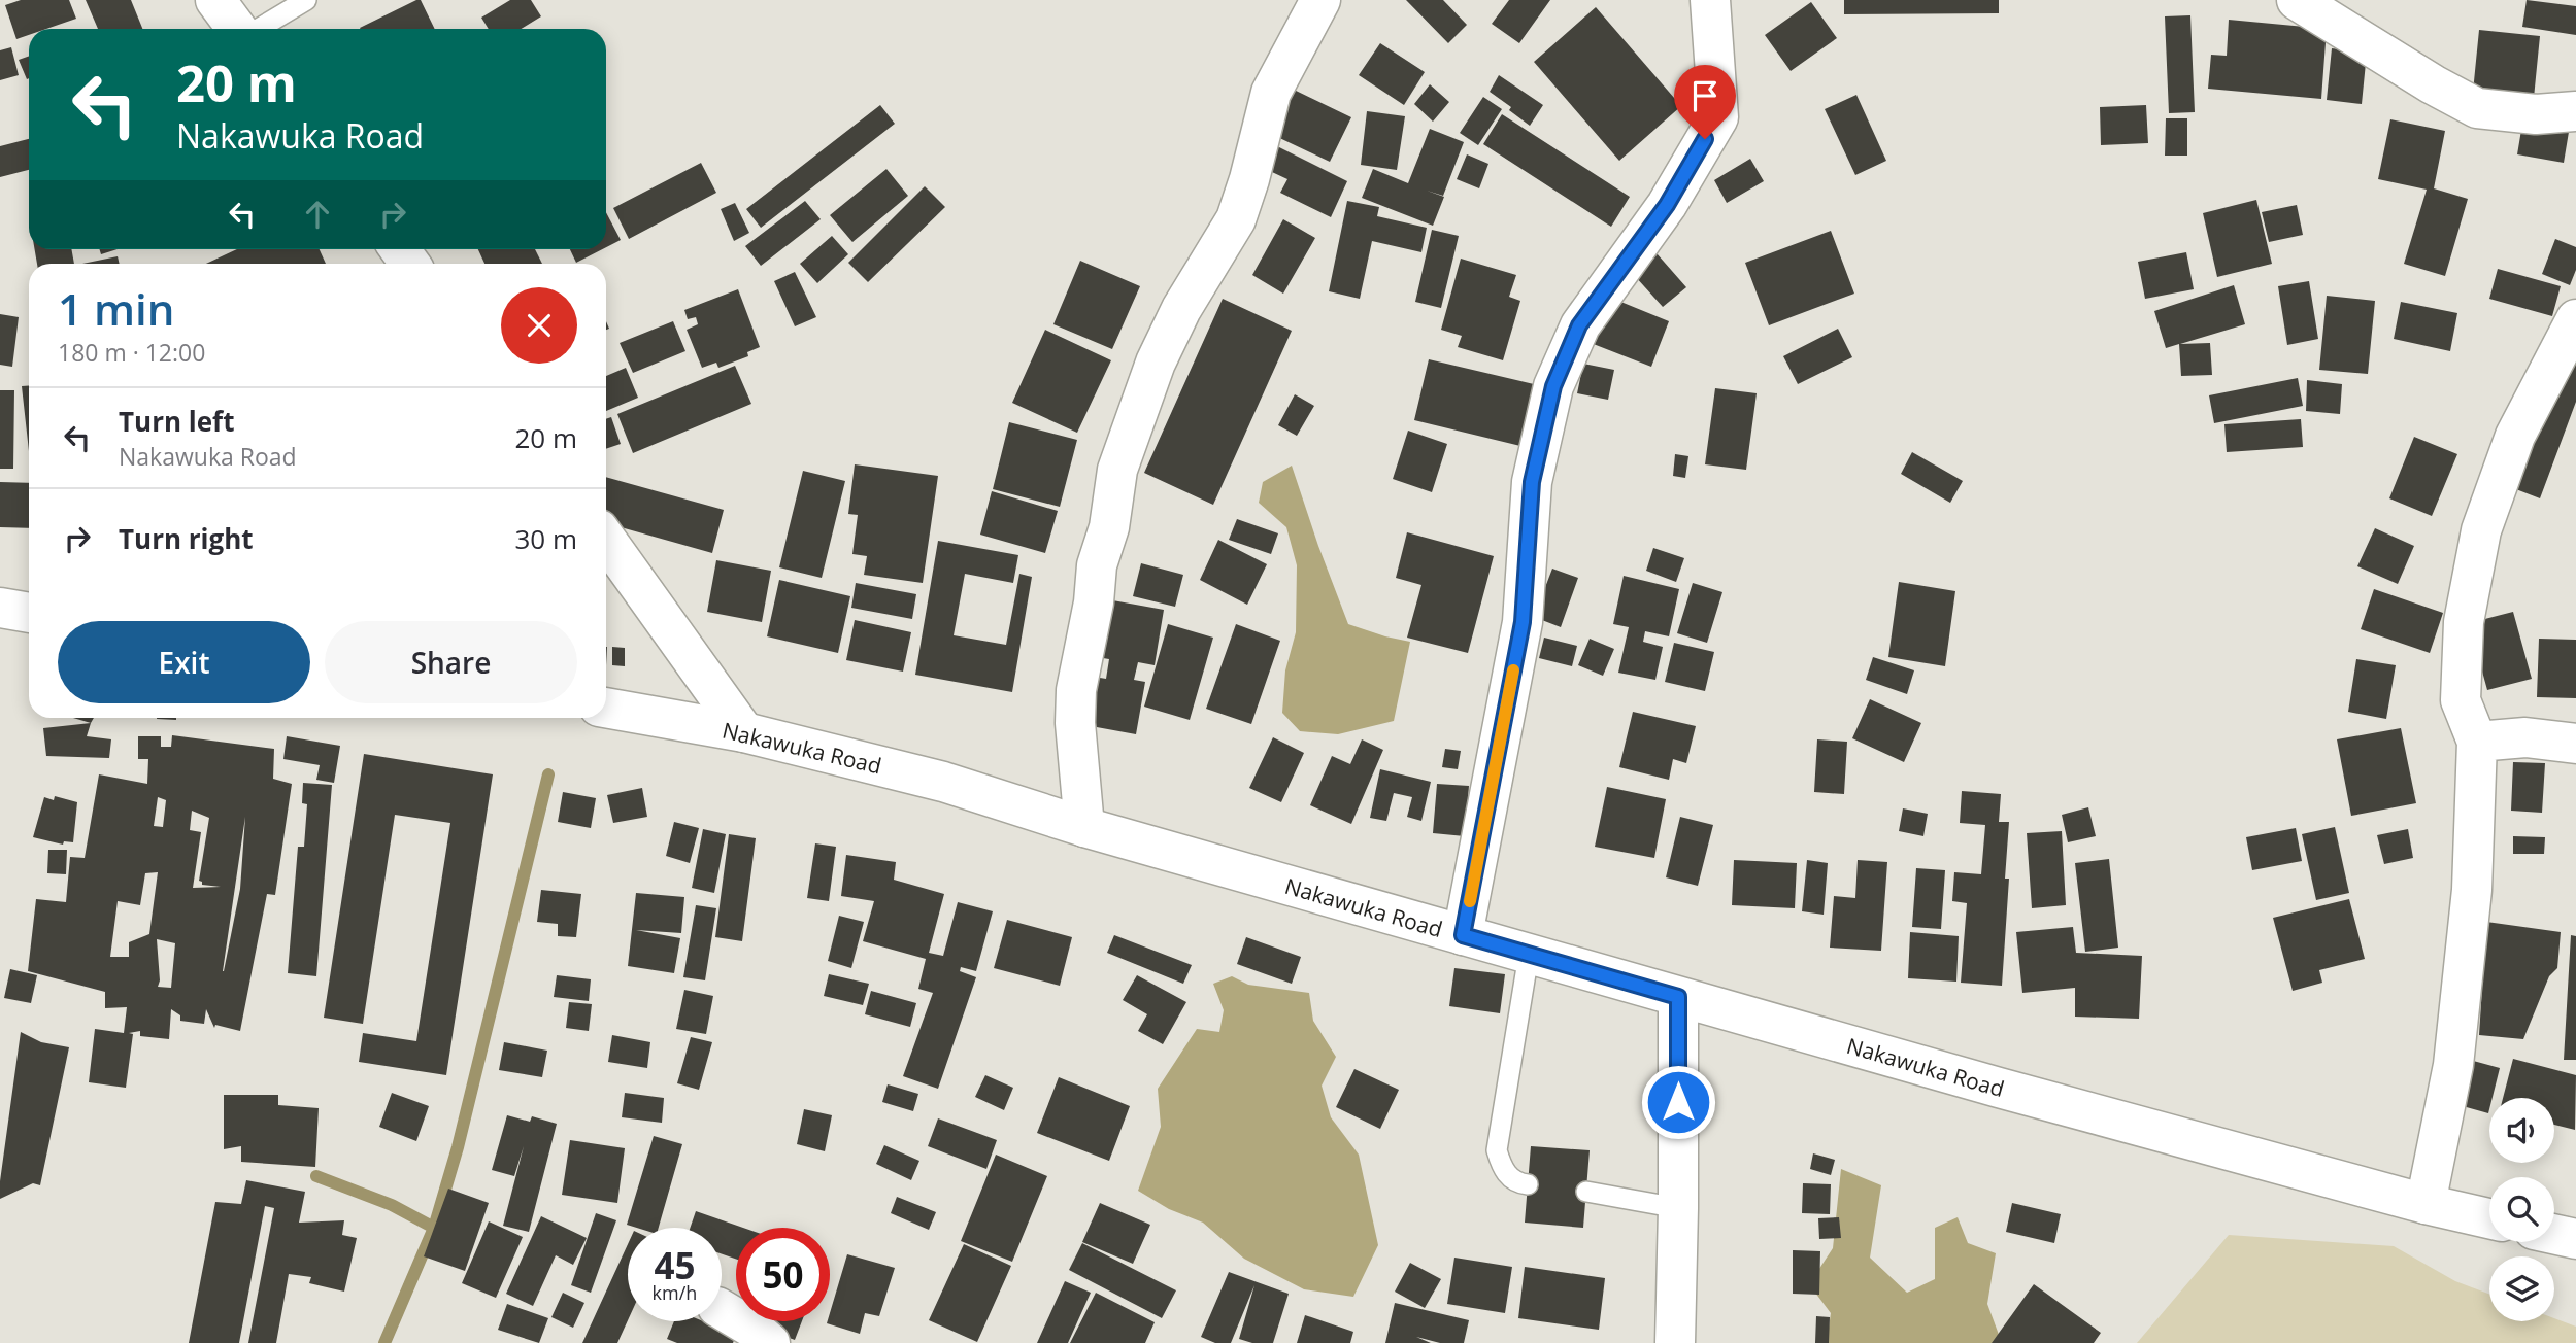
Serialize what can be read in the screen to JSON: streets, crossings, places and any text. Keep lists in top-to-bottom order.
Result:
{
  "streets": {
    "street": ["Nakawuka Road"]
  },
  "page": {
    "turn": ["20 m", "Nakawuka Road"],
    "heading": ["1 min", "180 m · 12:00"],
    "list": [
      {
        "name": "Turn left",
        "note": "Nakawuka Road",
        "value": "20 m"
      },
      {
        "name": "Turn right",
        "value": "30 m"
      }
    ],
    "buttons": ["Exit", "Share"],
    "speed": "45 km/h",
    "limit": "50"
  }
}
